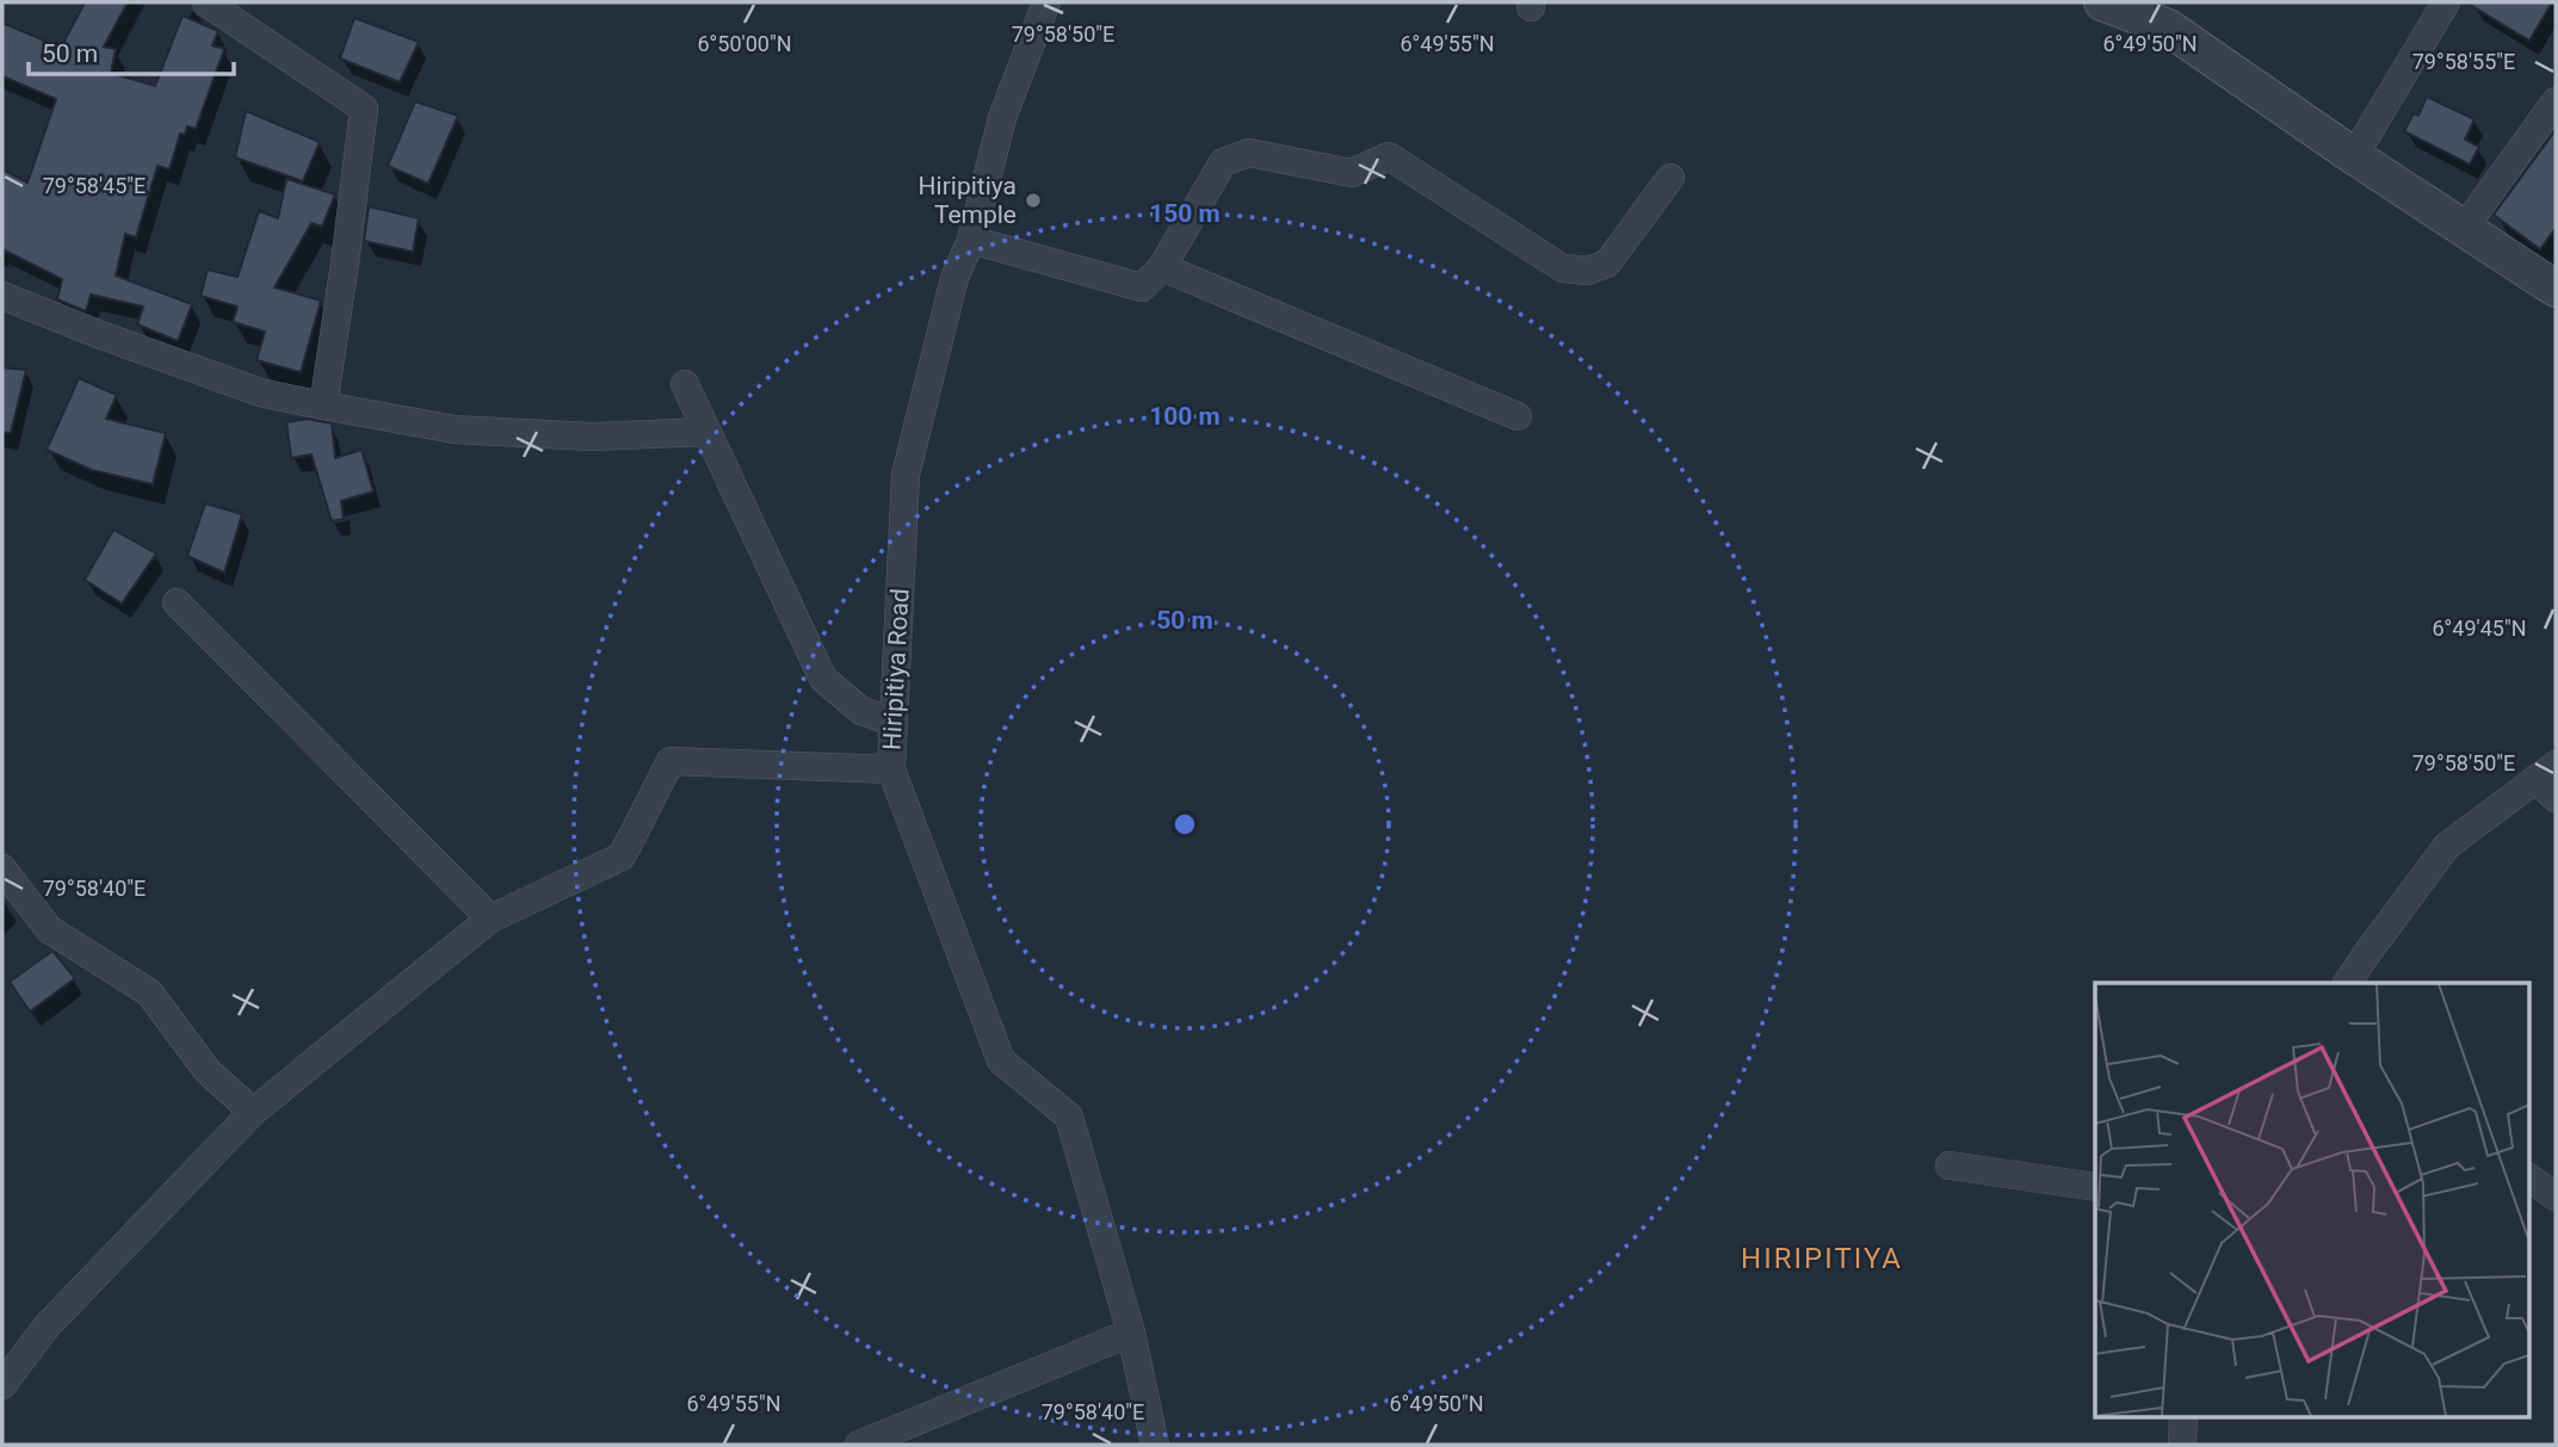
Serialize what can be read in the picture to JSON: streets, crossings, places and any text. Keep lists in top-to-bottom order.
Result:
{
  "streets": {
    "street": ["Hiripitiya Road"]
  },
  "districts": ["HIRIPITIYA"],
  "places": ["Hiripitiya Temple"],
  "scale_bar": "50 m",
  "coordinates": [
    "79°58'50\"E",
    "6°50'00\"N",
    "6°49'55\"N",
    "6°49'50\"N",
    "79°58'55\"E",
    "79°58'45\"E",
    "6°49'45\"N",
    "79°58'40\"E"
  ],
  "rings": ["150 m", "100 m", "50 m"]
}
